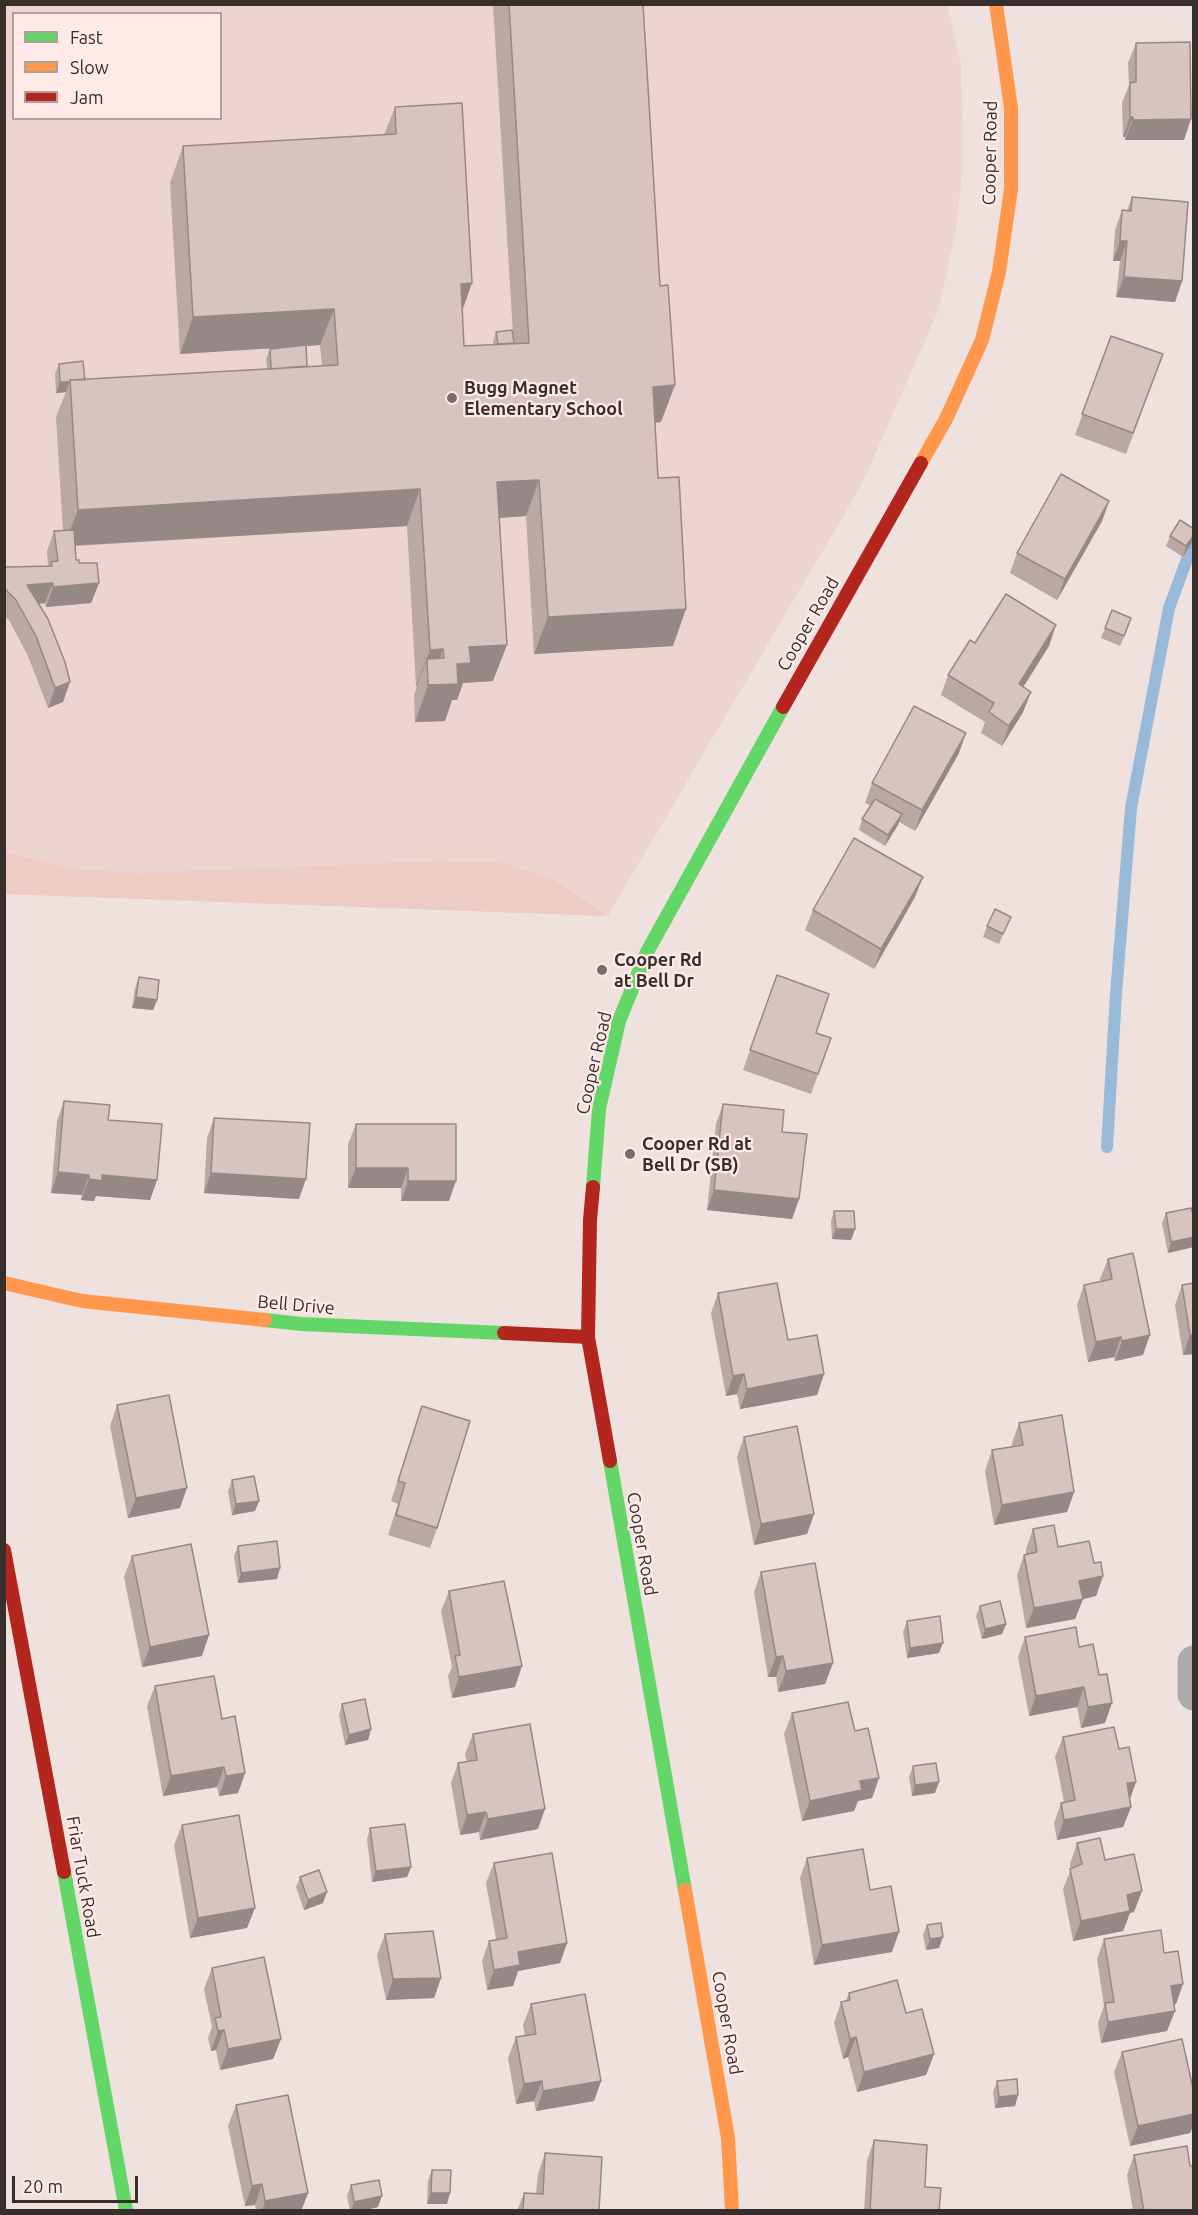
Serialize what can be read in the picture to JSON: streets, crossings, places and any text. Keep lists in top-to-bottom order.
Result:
{
  "streets": {
    "street": ["Cooper Road", "Bell Drive", "Friar Tuck Road"]
  },
  "crossings": [
    ["Cooper Road", "Bell Drive"]
  ],
  "places": ["Bugg Magnet Elementary School", "Cooper Rd at Bell Dr", "Cooper Rd at Bell Dr (SB)"],
  "legend": ["Fast", "Slow", "Jam"],
  "scale_bar": "20 m"
}
